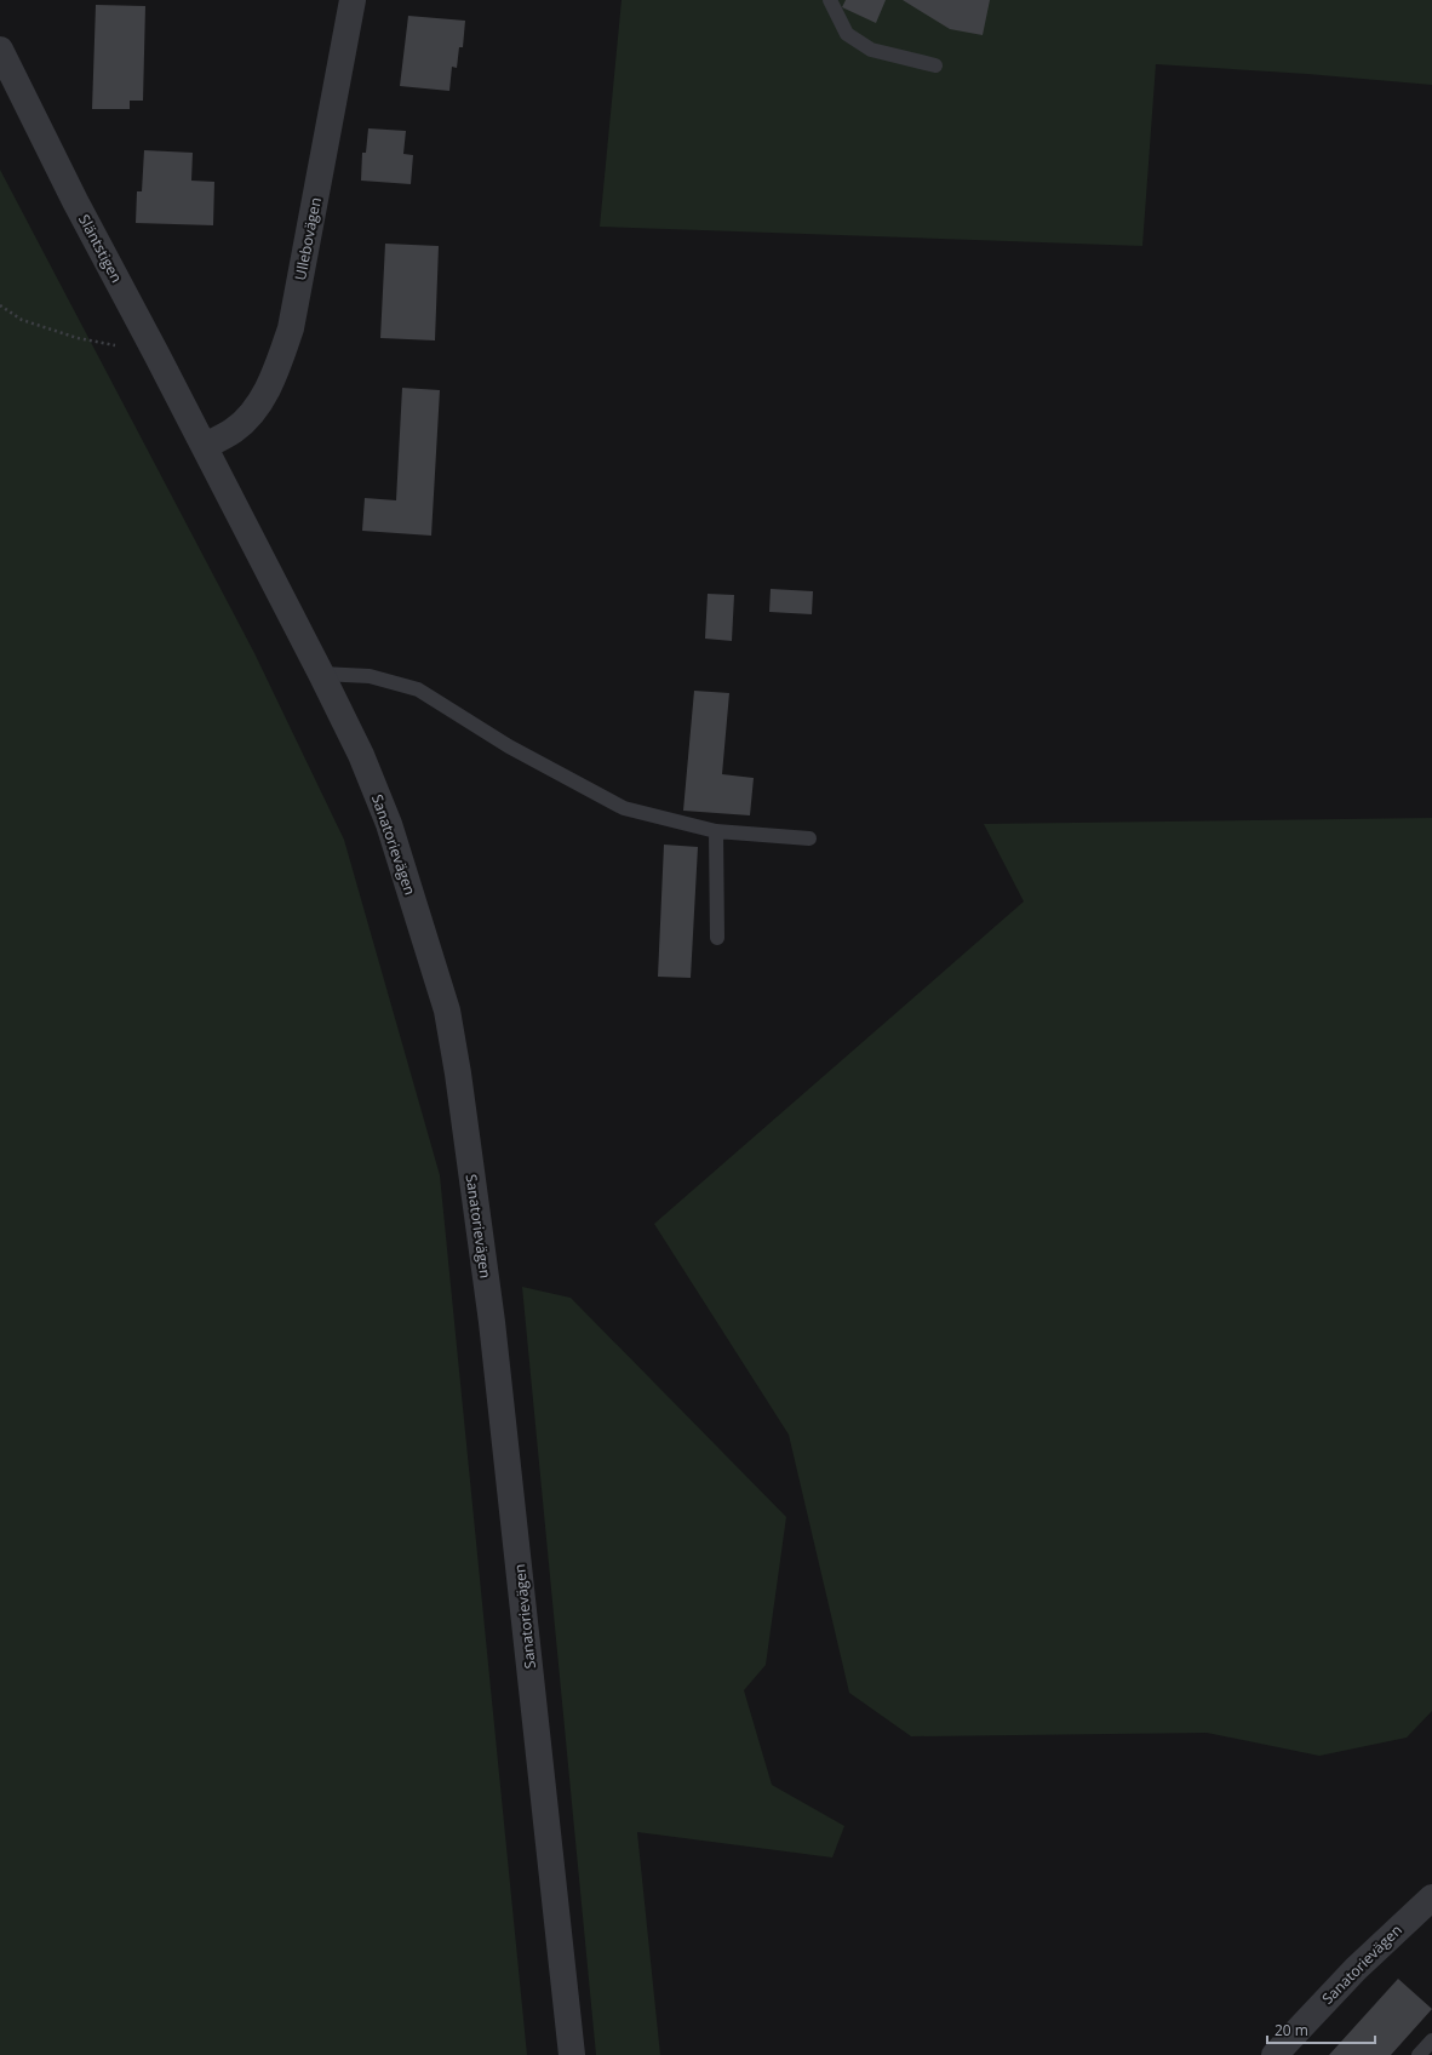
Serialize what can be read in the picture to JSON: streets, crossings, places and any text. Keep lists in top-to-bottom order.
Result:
{
  "streets": {
    "street": ["Ullebovägen", "Släntstigen", "Sanatorievägen"]
  },
  "crossings": [
    ["Ullebovägen", "Släntstigen"],
    ["Ullebovägen", "Sanatorievägen"],
    ["Släntstigen", "Sanatorievägen"]
  ],
  "scale_bar": "20 m"
}
